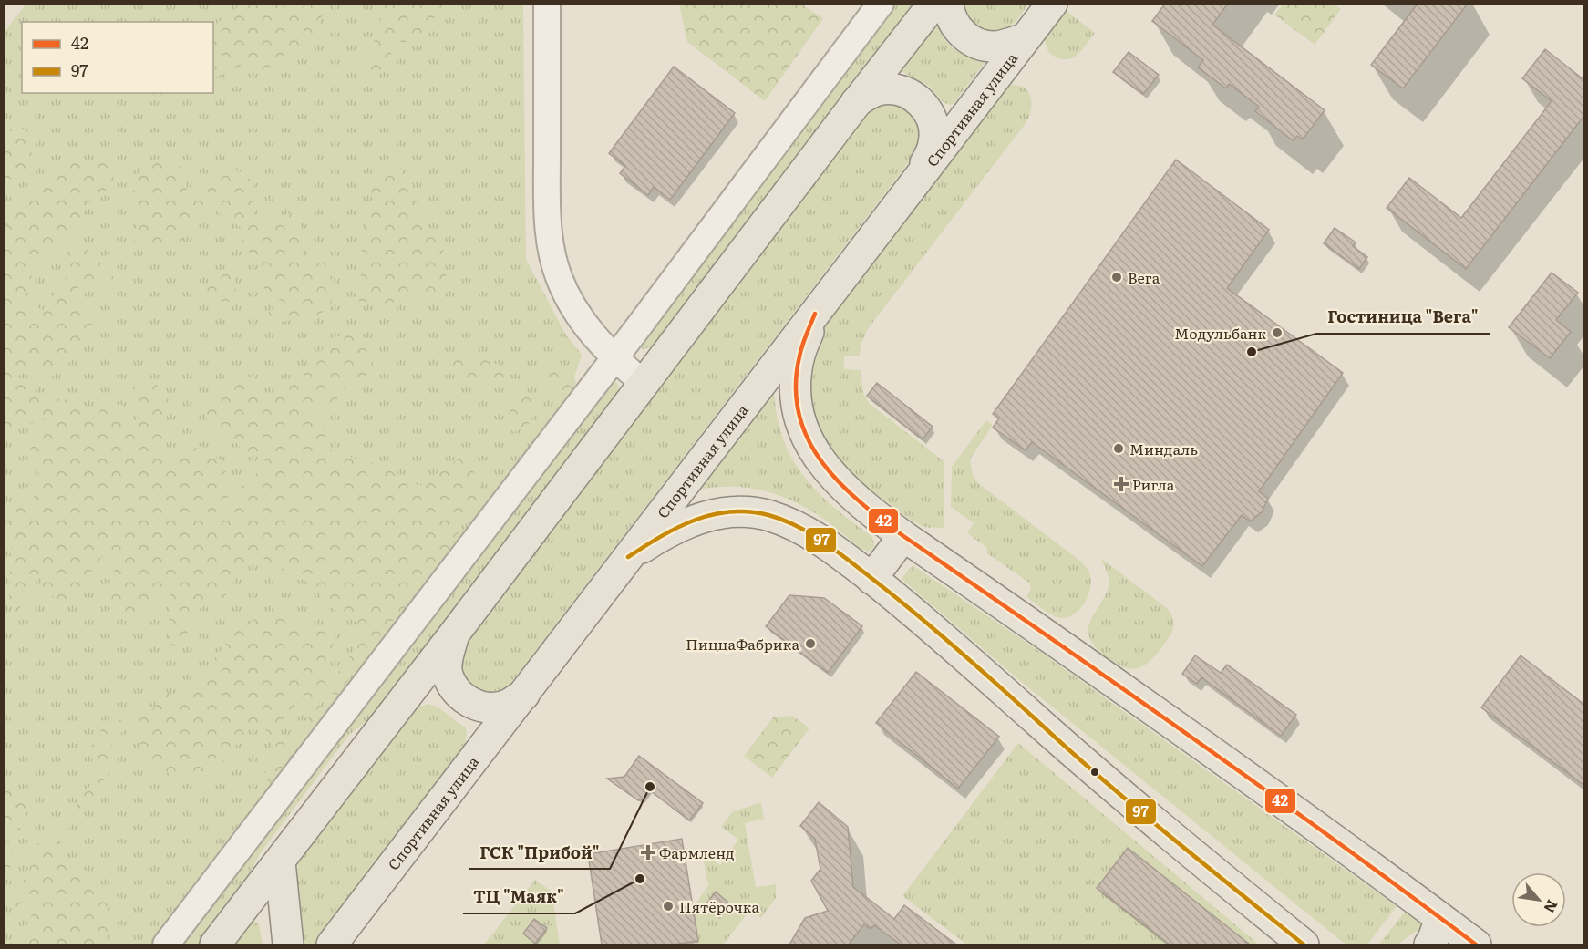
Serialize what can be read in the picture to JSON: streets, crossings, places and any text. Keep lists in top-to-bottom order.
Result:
{
  "streets": {
    "main road": ["Спортивная улица"]
  },
  "places": {
    "other": [
      "Вега",
      "Модульбанк",
      "Гостиница \"Вега\"",
      "Миндаль",
      "ПиццаФабрика",
      "ГСК \"Прибой\"",
      "ТЦ \"Маяк\"",
      "Пятёрочка"
    ],
    "health": ["Ригла", "Фармленд"]
  },
  "lines": ["transit line 42", "transit line 97"],
  "legend": ["42", "97"],
  "north": "bottom right"
}
